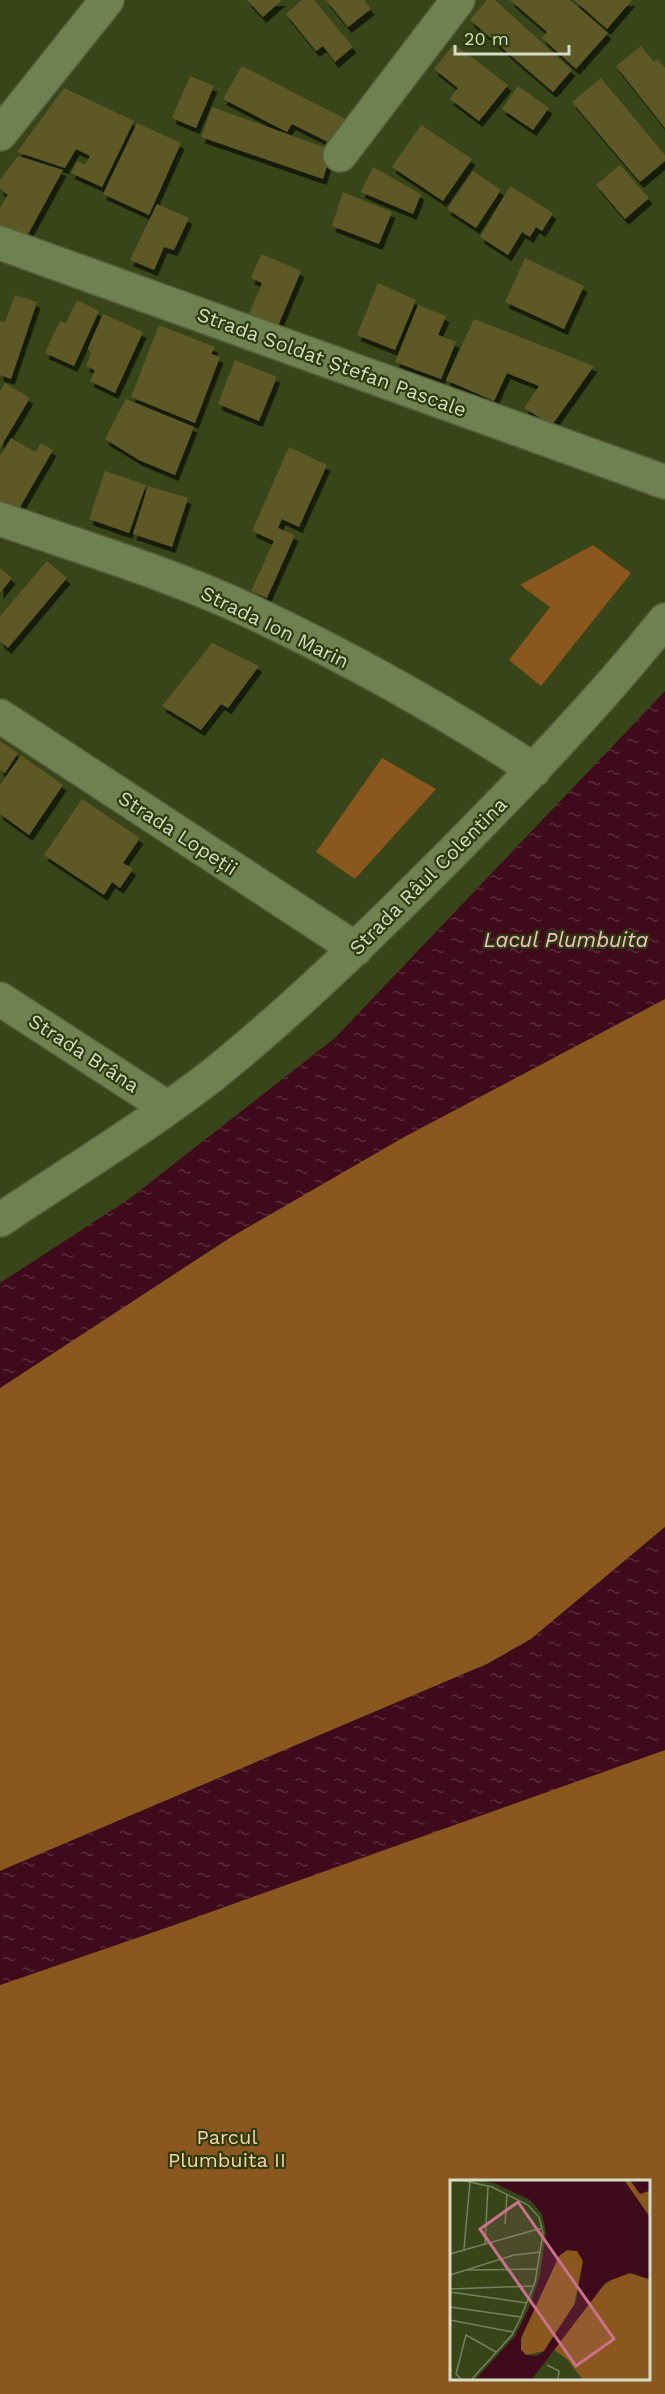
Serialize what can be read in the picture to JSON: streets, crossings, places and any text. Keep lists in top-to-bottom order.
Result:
{
  "streets": {
    "street": [
      "Strada Soldat Ștefan Pascale",
      "Strada Ion Marin",
      "Strada Lopeții",
      "Strada Râul Colentina",
      "Strada Brâna"
    ]
  },
  "crossings": [
    ["Strada Ion Marin", "Strada Râul Colentina"],
    ["Strada Lopeții", "Strada Râul Colentina"],
    ["Strada Râul Colentina", "Strada Brâna"]
  ],
  "water": ["Lacul Plumbuita"],
  "parks": ["Parcul Plumbuita II"],
  "scale_bar": "20 m"
}
